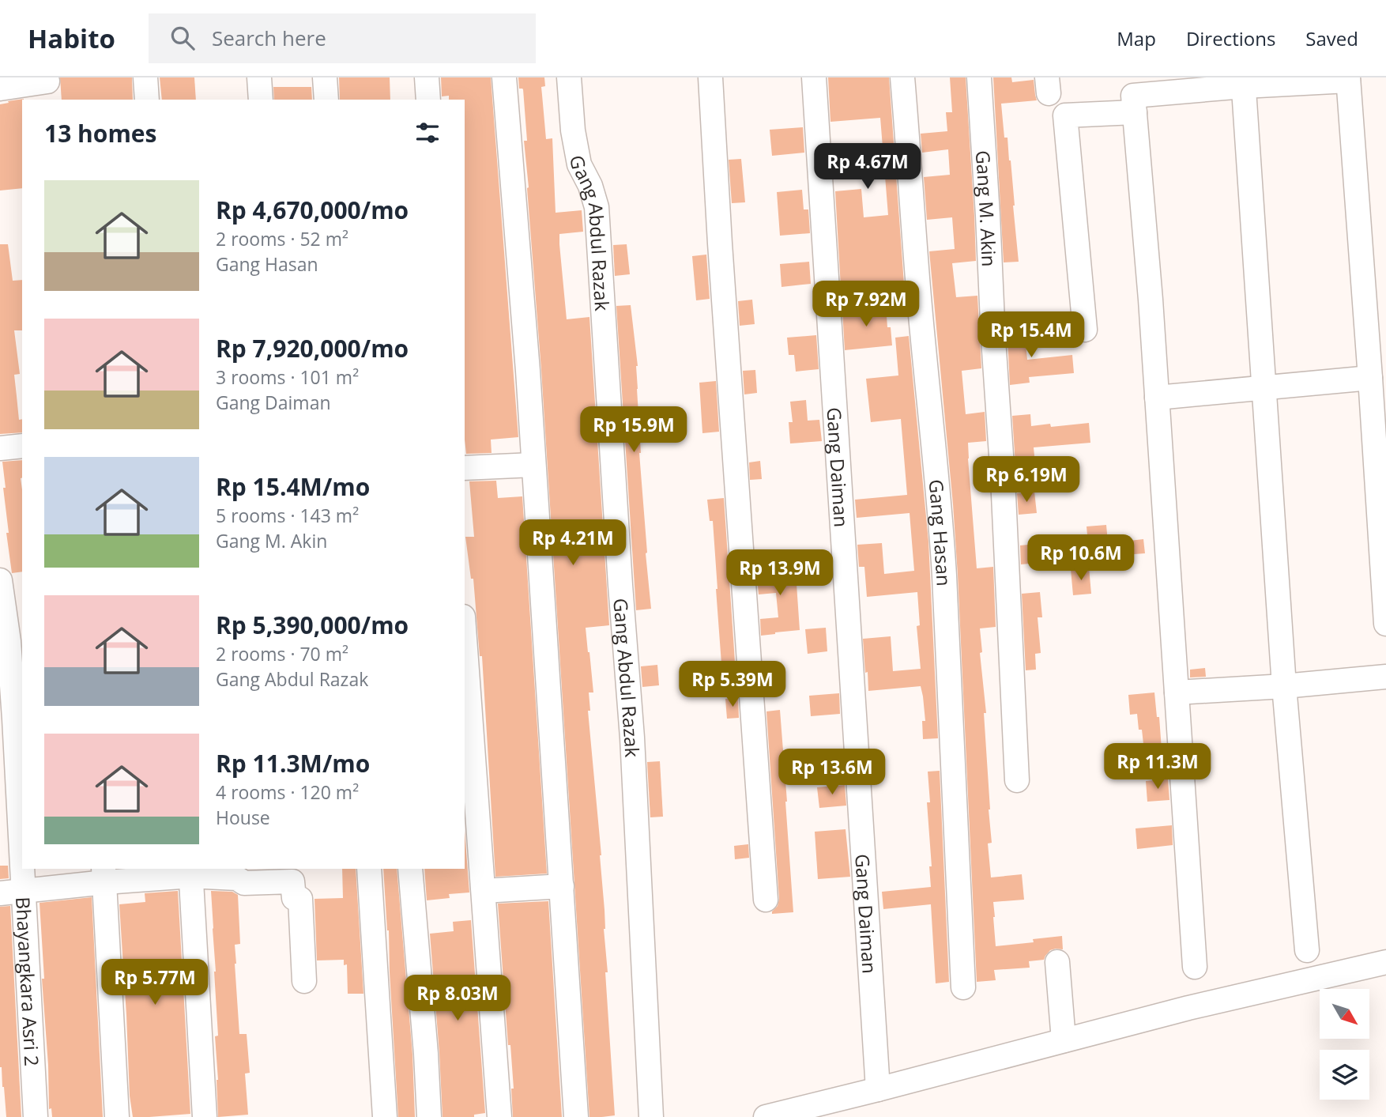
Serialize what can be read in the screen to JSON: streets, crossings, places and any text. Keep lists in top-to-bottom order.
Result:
{
  "streets": {
    "street": [
      "Gang M. Akin",
      "Gang Abdul Razak",
      "Gang Daiman",
      "Gang Hasan",
      "Bhayangkara Asri 2"
    ]
  },
  "north": "bottom right",
  "page": {
    "header": "Habito",
    "search": "Search here",
    "nav": ["Map", "Directions", "Saved"],
    "heading": "13 homes",
    "price": [
      "Rp 4.67M",
      "Rp 7.92M",
      "Rp 15.4M",
      "Rp 15.9M",
      "Rp 6.19M",
      "Rp 4.21M",
      "Rp 10.6M",
      "Rp 13.9M",
      "Rp 5.39M",
      "Rp 11.3M",
      "Rp 13.6M",
      "Rp 5.77M",
      "Rp 8.03M"
    ],
    "list": [
      {
        "name": "Rp 4,670,000/mo",
        "note": "2 rooms · 52 m² · Gang Hasan"
      },
      {
        "name": "Rp 7,920,000/mo",
        "note": "3 rooms · 101 m² · Gang Daiman"
      },
      {
        "name": "Rp 15.4M/mo",
        "note": "5 rooms · 143 m² · Gang M. Akin"
      },
      {
        "name": "Rp 5,390,000/mo",
        "note": "2 rooms · 70 m² · Gang Abdul Razak"
      },
      {
        "name": "Rp 11.3M/mo",
        "note": "4 rooms · 120 m² · House"
      }
    ]
  }
}
